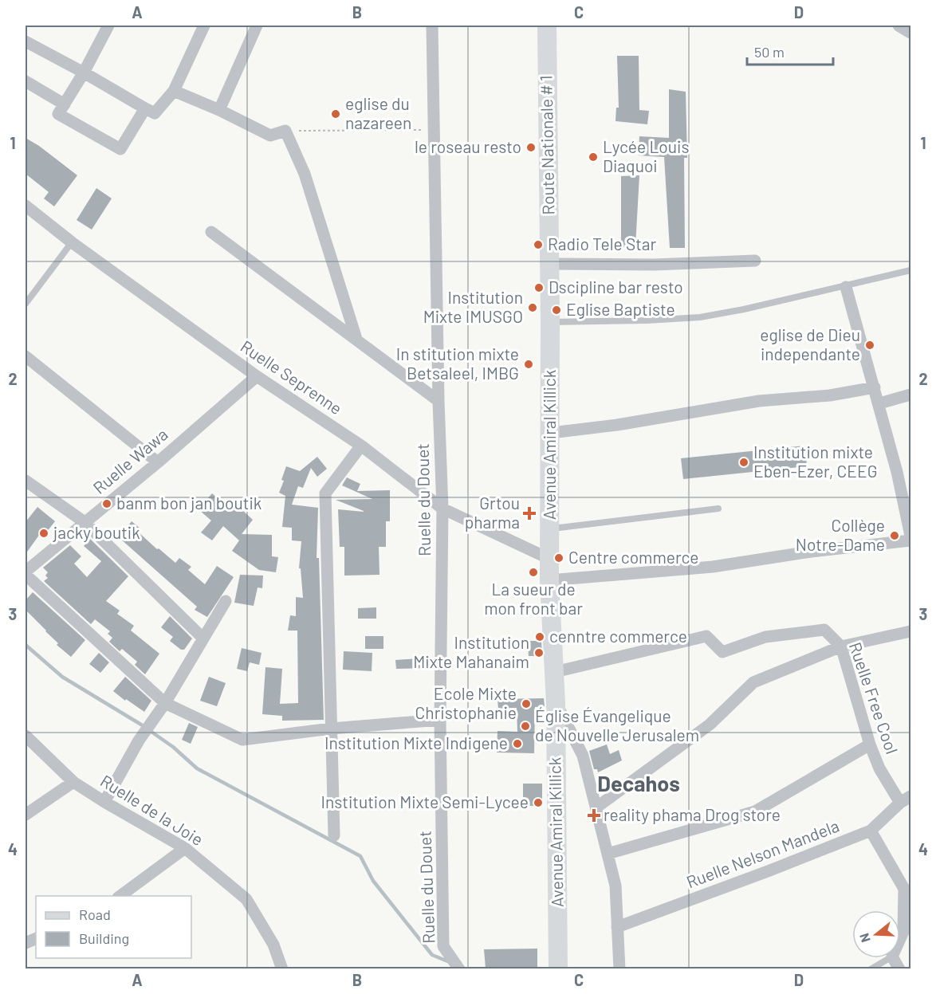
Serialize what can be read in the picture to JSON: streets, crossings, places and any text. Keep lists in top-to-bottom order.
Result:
{
  "streets": {
    "main road": ["Route Nationale # 1", "Avenue Amiral Killick"],
    "street": [
      "Ruelle Seprenne",
      "Ruelle Wawa",
      "Ruelle du Douet",
      "Ruelle Free Cool",
      "Ruelle de la Joie",
      "Ruelle Nelson Mandela"
    ]
  },
  "crossings": [
    ["Route Nationale # 1", "Avenue Amiral Killick"],
    ["Ruelle Seprenne", "Avenue Amiral Killick"],
    ["Ruelle Seprenne", "Ruelle Wawa"],
    ["Ruelle Seprenne", "Ruelle du Douet"],
    ["Avenue Amiral Killick", "Ruelle Free Cool"],
    ["Ruelle Free Cool", "Ruelle Nelson Mandela"]
  ],
  "districts": ["Decahos"],
  "places": {
    "other": [
      "eglise du nazareen",
      "le roseau resto",
      "Lycée Louis Diaquoi",
      "Radio Tele Star",
      "Dscipline bar resto",
      "Institution Mixte IMUSGO",
      "Eglise Baptiste",
      "eglise de Dieu independante",
      "In stitution mixte Betsaleel, IMBG",
      "Institution mixte Eben-Ezer, CEEG",
      "banm bon jan boutik",
      "jacky boutik",
      "Collège Notre-Dame",
      "Centre commerce",
      "La sueur de mon front bar",
      "cenntre commerce",
      "Institution Mixte Mahanaim",
      "Ecole Mixte Christophanie",
      "Église Évangelique de Nouvelle Jerusalem",
      "Institution Mixte Indigene",
      "Institution Mixte Semi-Lycee"
    ],
    "health": ["Grtou pharma", "reality phama Drog store"]
  },
  "legend": ["Road", "Building"],
  "scale_bar": "50 m",
  "north": "left",
  "grid": {
    "columns": [
      "A",
      "B",
      "C",
      "D"
    ],
    "rows": [
      "1",
      "2",
      "3",
      "4"
    ]
  }
}
